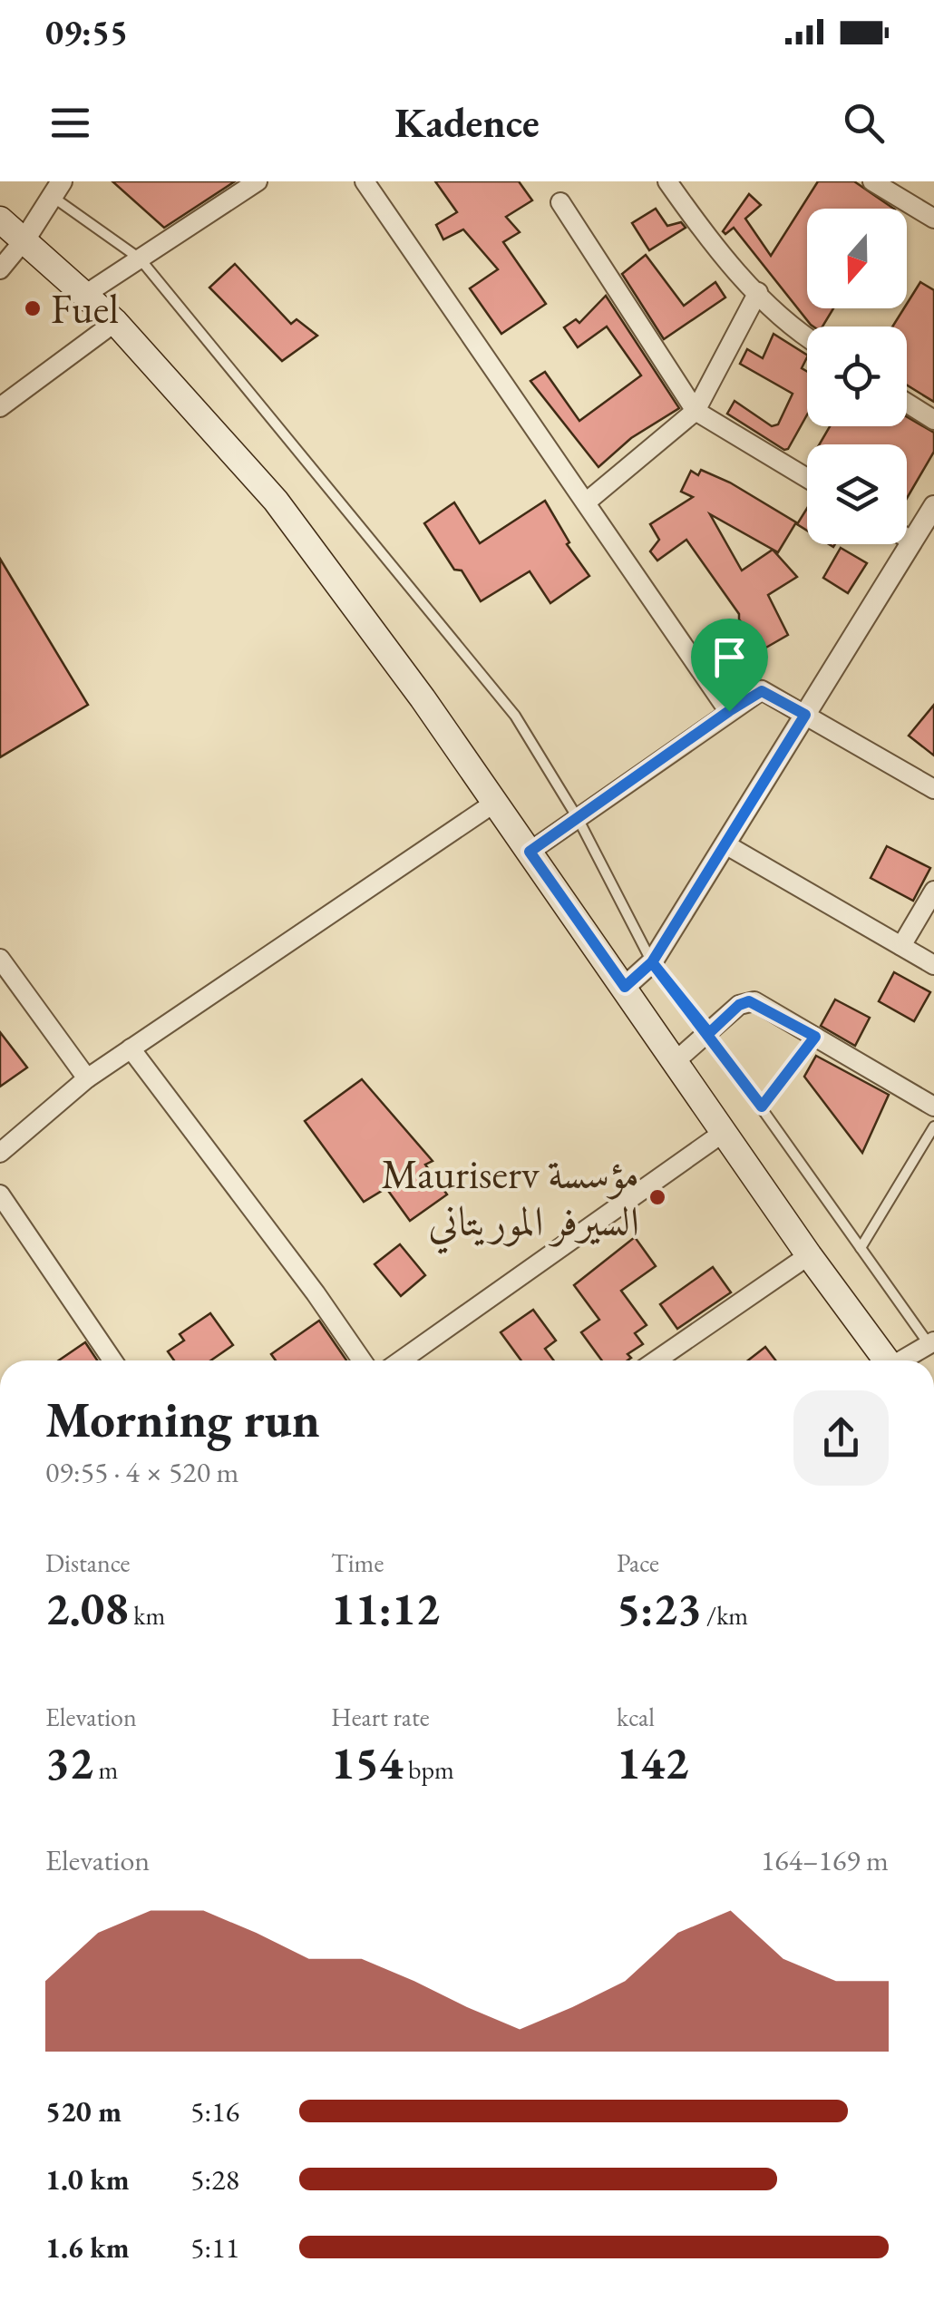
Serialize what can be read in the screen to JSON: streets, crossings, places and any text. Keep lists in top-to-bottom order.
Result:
{
  "places": ["Fuel", "Mauriserv مؤسسة السيرفر الموريتاني"],
  "north": "bottom",
  "page": {
    "status": "09:55",
    "header": "Kadence",
    "heading": ["Morning run", "09:55 · 4 × 520 m"],
    "stats": [
      ["Distance", "2.08 km"],
      ["Time", "11:12"],
      ["Pace", "5:23 /km"],
      ["Elevation", "32 m"],
      ["Heart rate", "154 bpm"],
      ["kcal", "142"]
    ],
    "chart": ["Elevation", "164–169 m"],
    "list": [
      {
        "name": "520 m",
        "note": "5:16"
      },
      {
        "name": "1.0 km",
        "note": "5:28"
      },
      {
        "name": "1.6 km",
        "note": "5:11"
      }
    ]
  }
}
